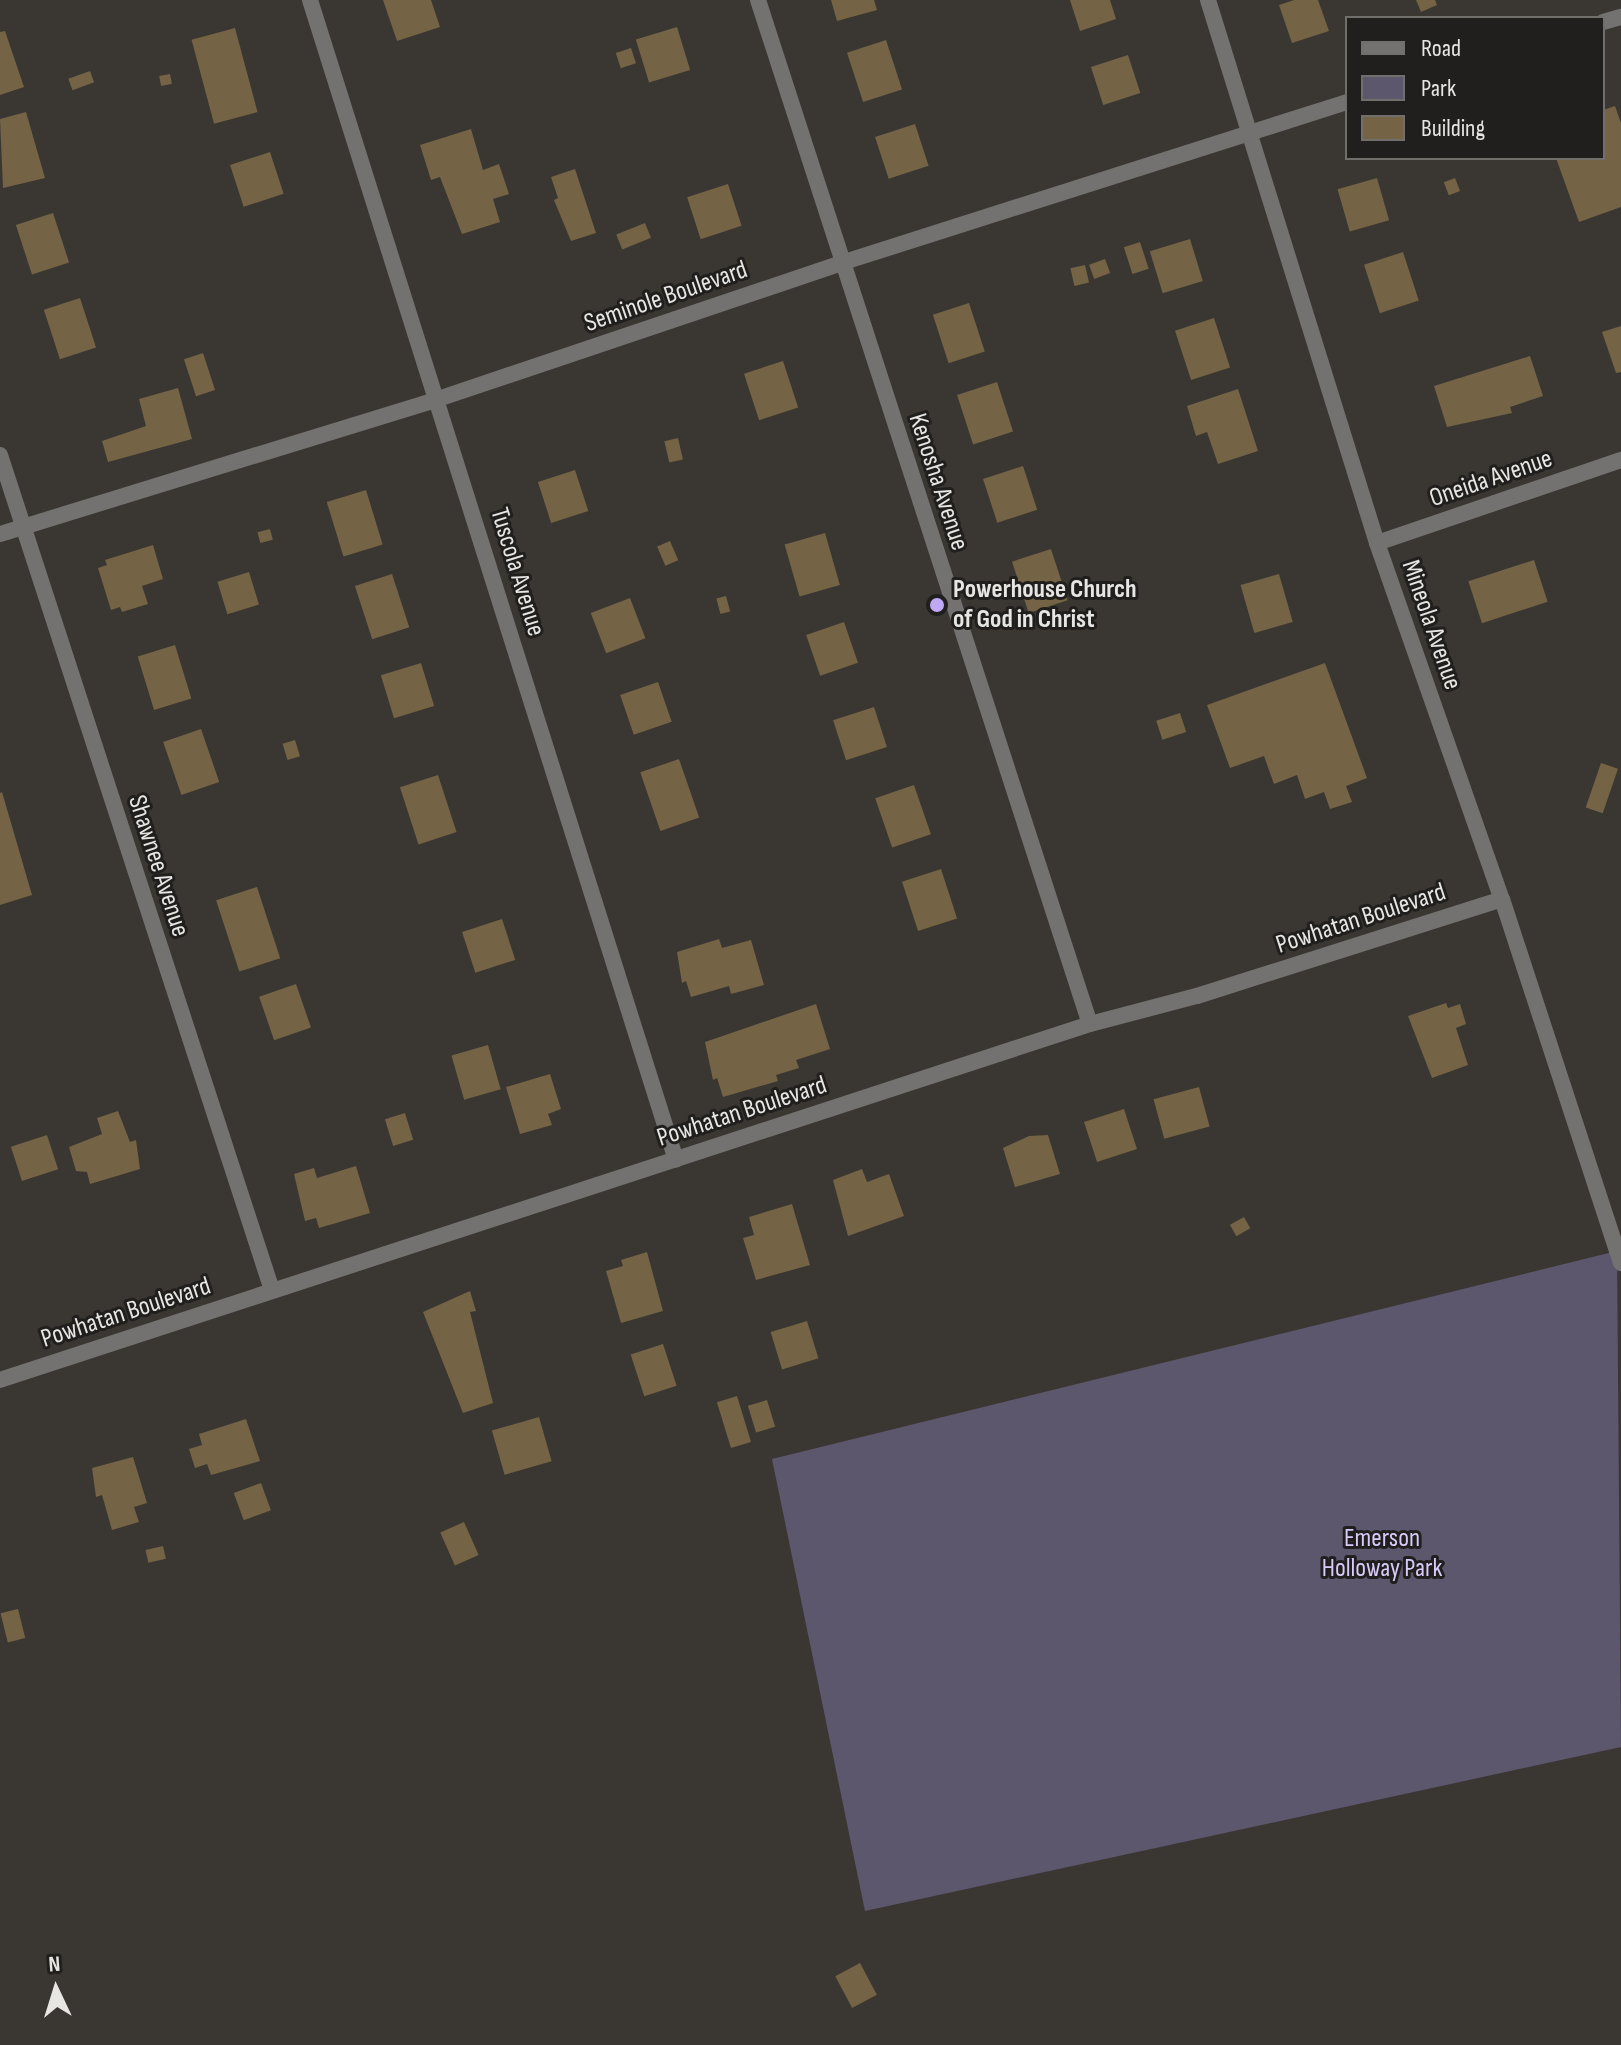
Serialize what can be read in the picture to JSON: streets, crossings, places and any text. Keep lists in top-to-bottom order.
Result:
{
  "streets": {
    "street": [
      "Seminole Boulevard",
      "Oneida Avenue",
      "Kenosha Avenue",
      "Tuscola Avenue",
      "Mineola Avenue",
      "Shawnee Avenue",
      "Powhatan Boulevard"
    ]
  },
  "crossings": [
    ["Seminole Boulevard", "Kenosha Avenue"],
    ["Seminole Boulevard", "Tuscola Avenue"],
    ["Seminole Boulevard", "Mineola Avenue"],
    ["Seminole Boulevard", "Shawnee Avenue"],
    ["Oneida Avenue", "Mineola Avenue"],
    ["Kenosha Avenue", "Powhatan Boulevard"],
    ["Tuscola Avenue", "Powhatan Boulevard"],
    ["Mineola Avenue", "Powhatan Boulevard"],
    ["Shawnee Avenue", "Powhatan Boulevard"]
  ],
  "parks": ["Emerson Holloway Park"],
  "places": ["Powerhouse Church of God in Christ"],
  "legend": ["Road", "Park", "Building"],
  "north": "top"
}
